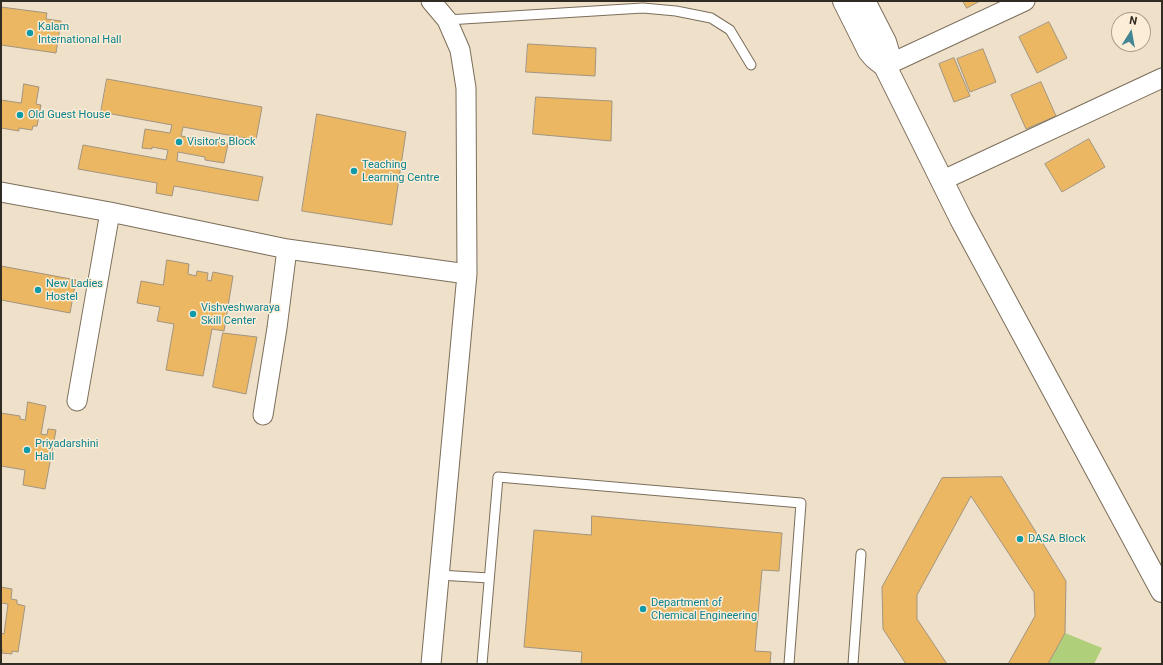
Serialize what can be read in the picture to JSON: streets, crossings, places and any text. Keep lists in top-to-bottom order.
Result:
{
  "places": [
    "Kalam International Hall",
    "Old Guest House",
    "Visitor's Block",
    "Teaching Learning Centre",
    "New Ladies Hostel",
    "Vishveshwaraya Skill Center",
    "Priyadarshini Hall",
    "DASA Block",
    "Department of Chemical Engineering"
  ],
  "north": "top"
}
